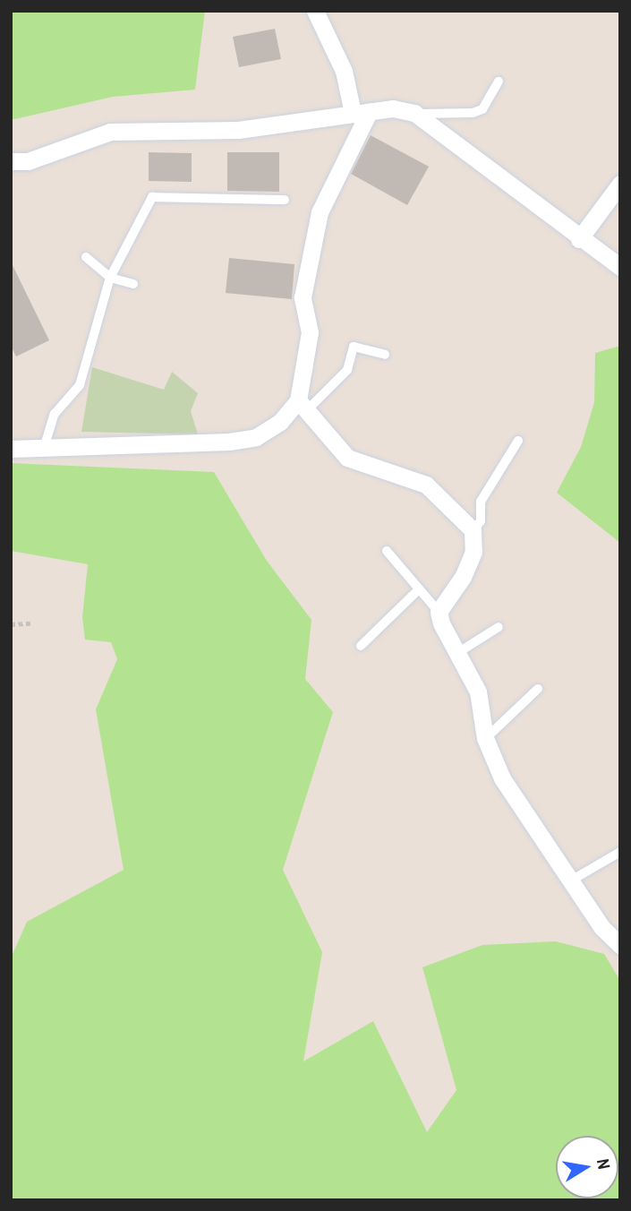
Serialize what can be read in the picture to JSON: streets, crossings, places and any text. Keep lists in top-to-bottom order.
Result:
{
  "north": "right"
}
